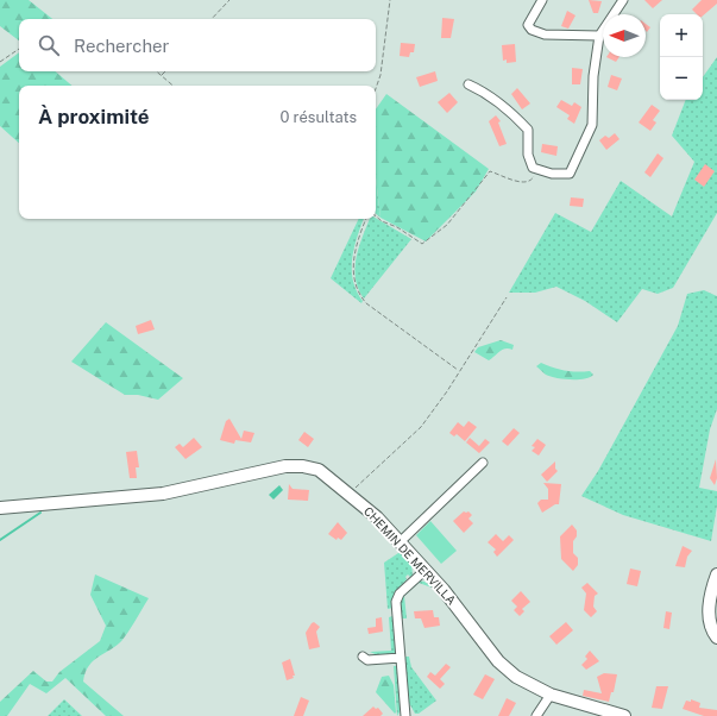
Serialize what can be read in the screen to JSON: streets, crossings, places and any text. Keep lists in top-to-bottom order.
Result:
{
  "streets": {
    "street": ["CHEMIN DE MERVILLA"]
  },
  "north": "left",
  "page": {
    "map_buttons": ["+", "−"],
    "search": "Rechercher",
    "heading": ["À proximité", "0 résultats"]
  }
}
